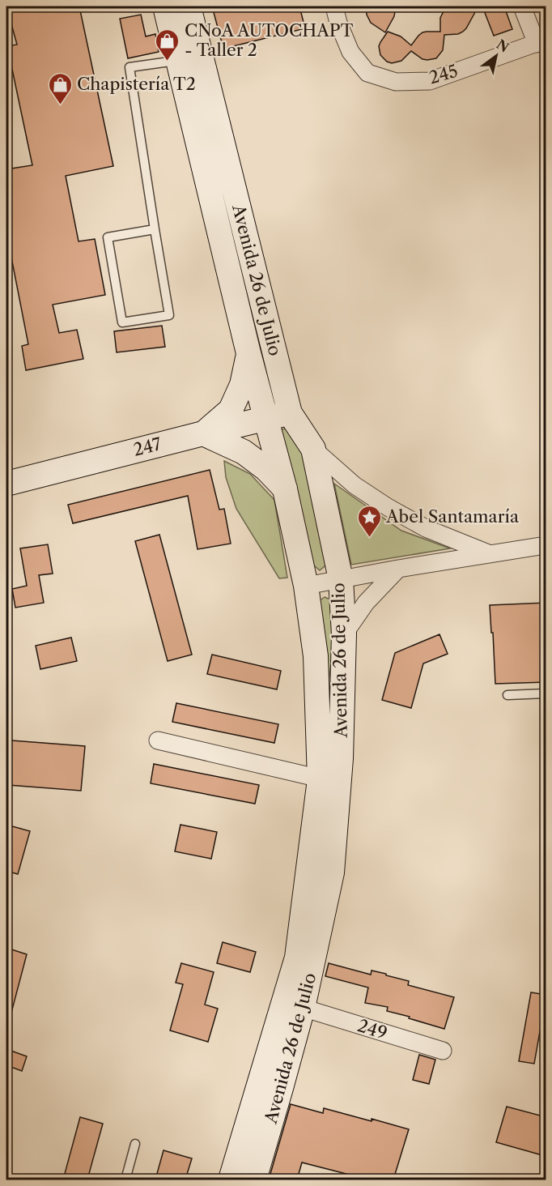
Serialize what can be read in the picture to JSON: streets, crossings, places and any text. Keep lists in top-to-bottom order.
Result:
{
  "streets": {
    "street": [
      "245",
      "Avenida 26 de Julio",
      "247",
      "249"
    ]
  },
  "crossings": [
    ["Avenida 26 de Julio", "247"],
    ["Avenida 26 de Julio", "249"]
  ],
  "places": {
    "shop": ["CNoA AUTOCHAPT - Taller 2", "Chapistería T2"],
    "place": ["Abel Santamaría"]
  },
  "north": "top right"
}
